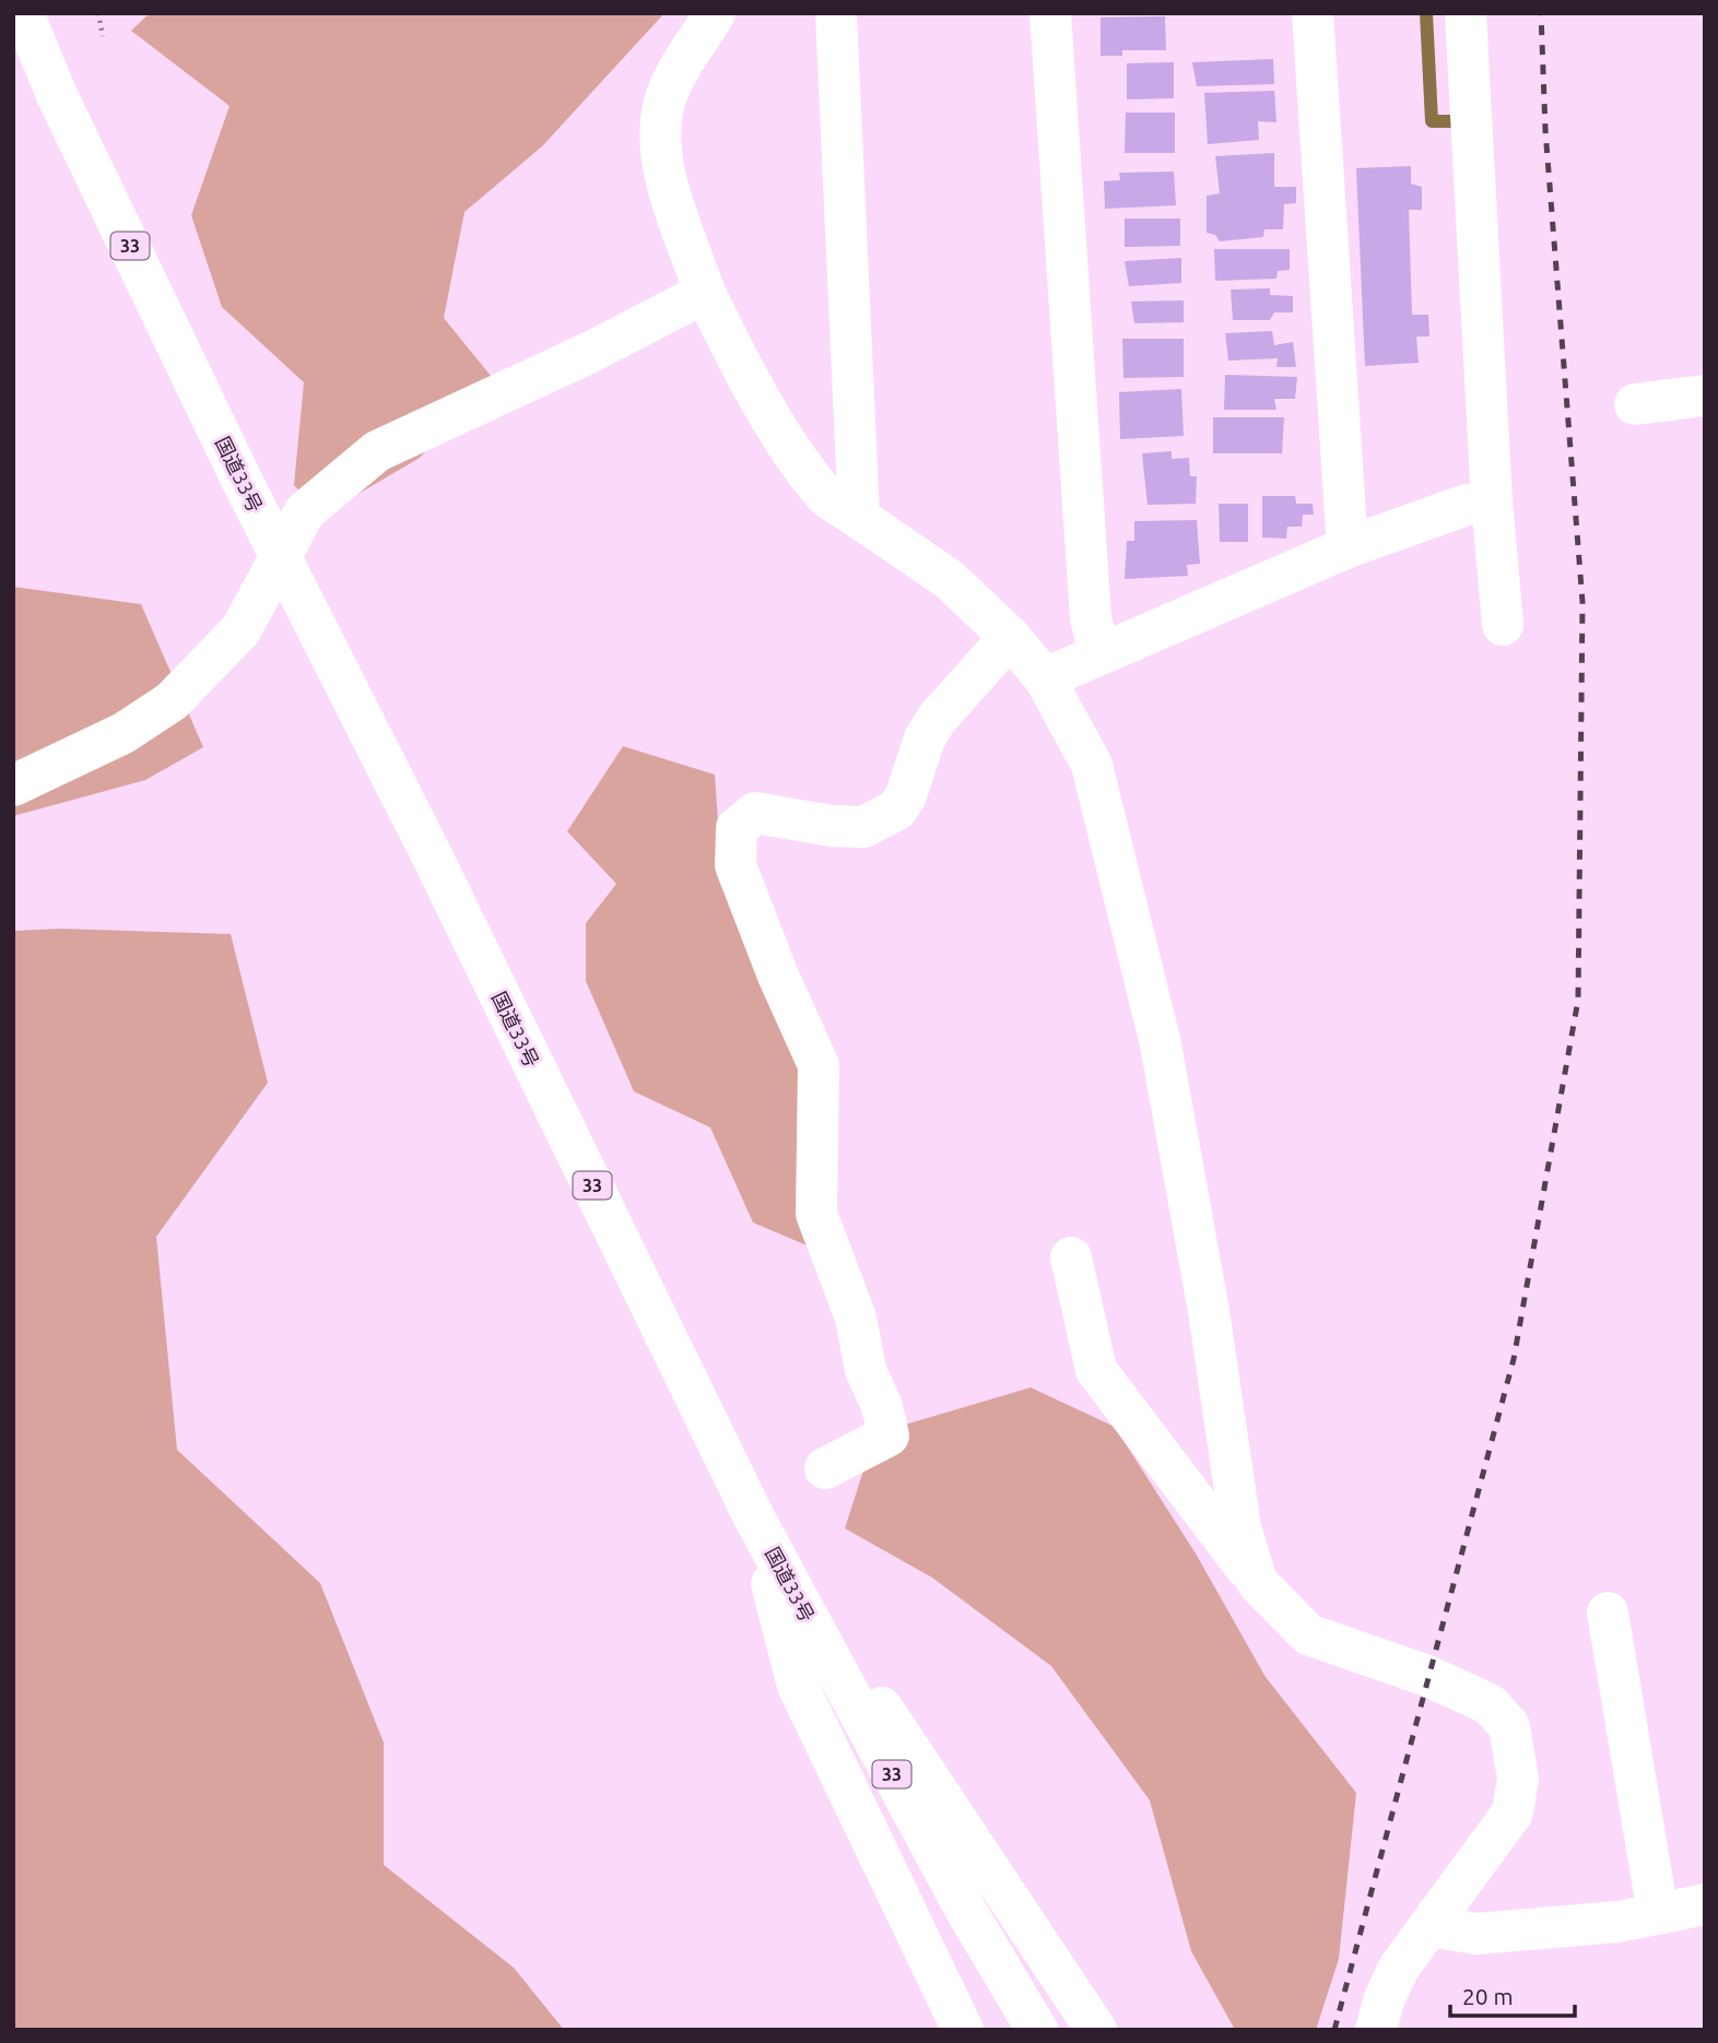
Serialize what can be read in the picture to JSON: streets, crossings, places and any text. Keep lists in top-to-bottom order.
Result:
{
  "streets": {
    "main road": ["33", "国道33号"]
  },
  "scale_bar": "20 m"
}
